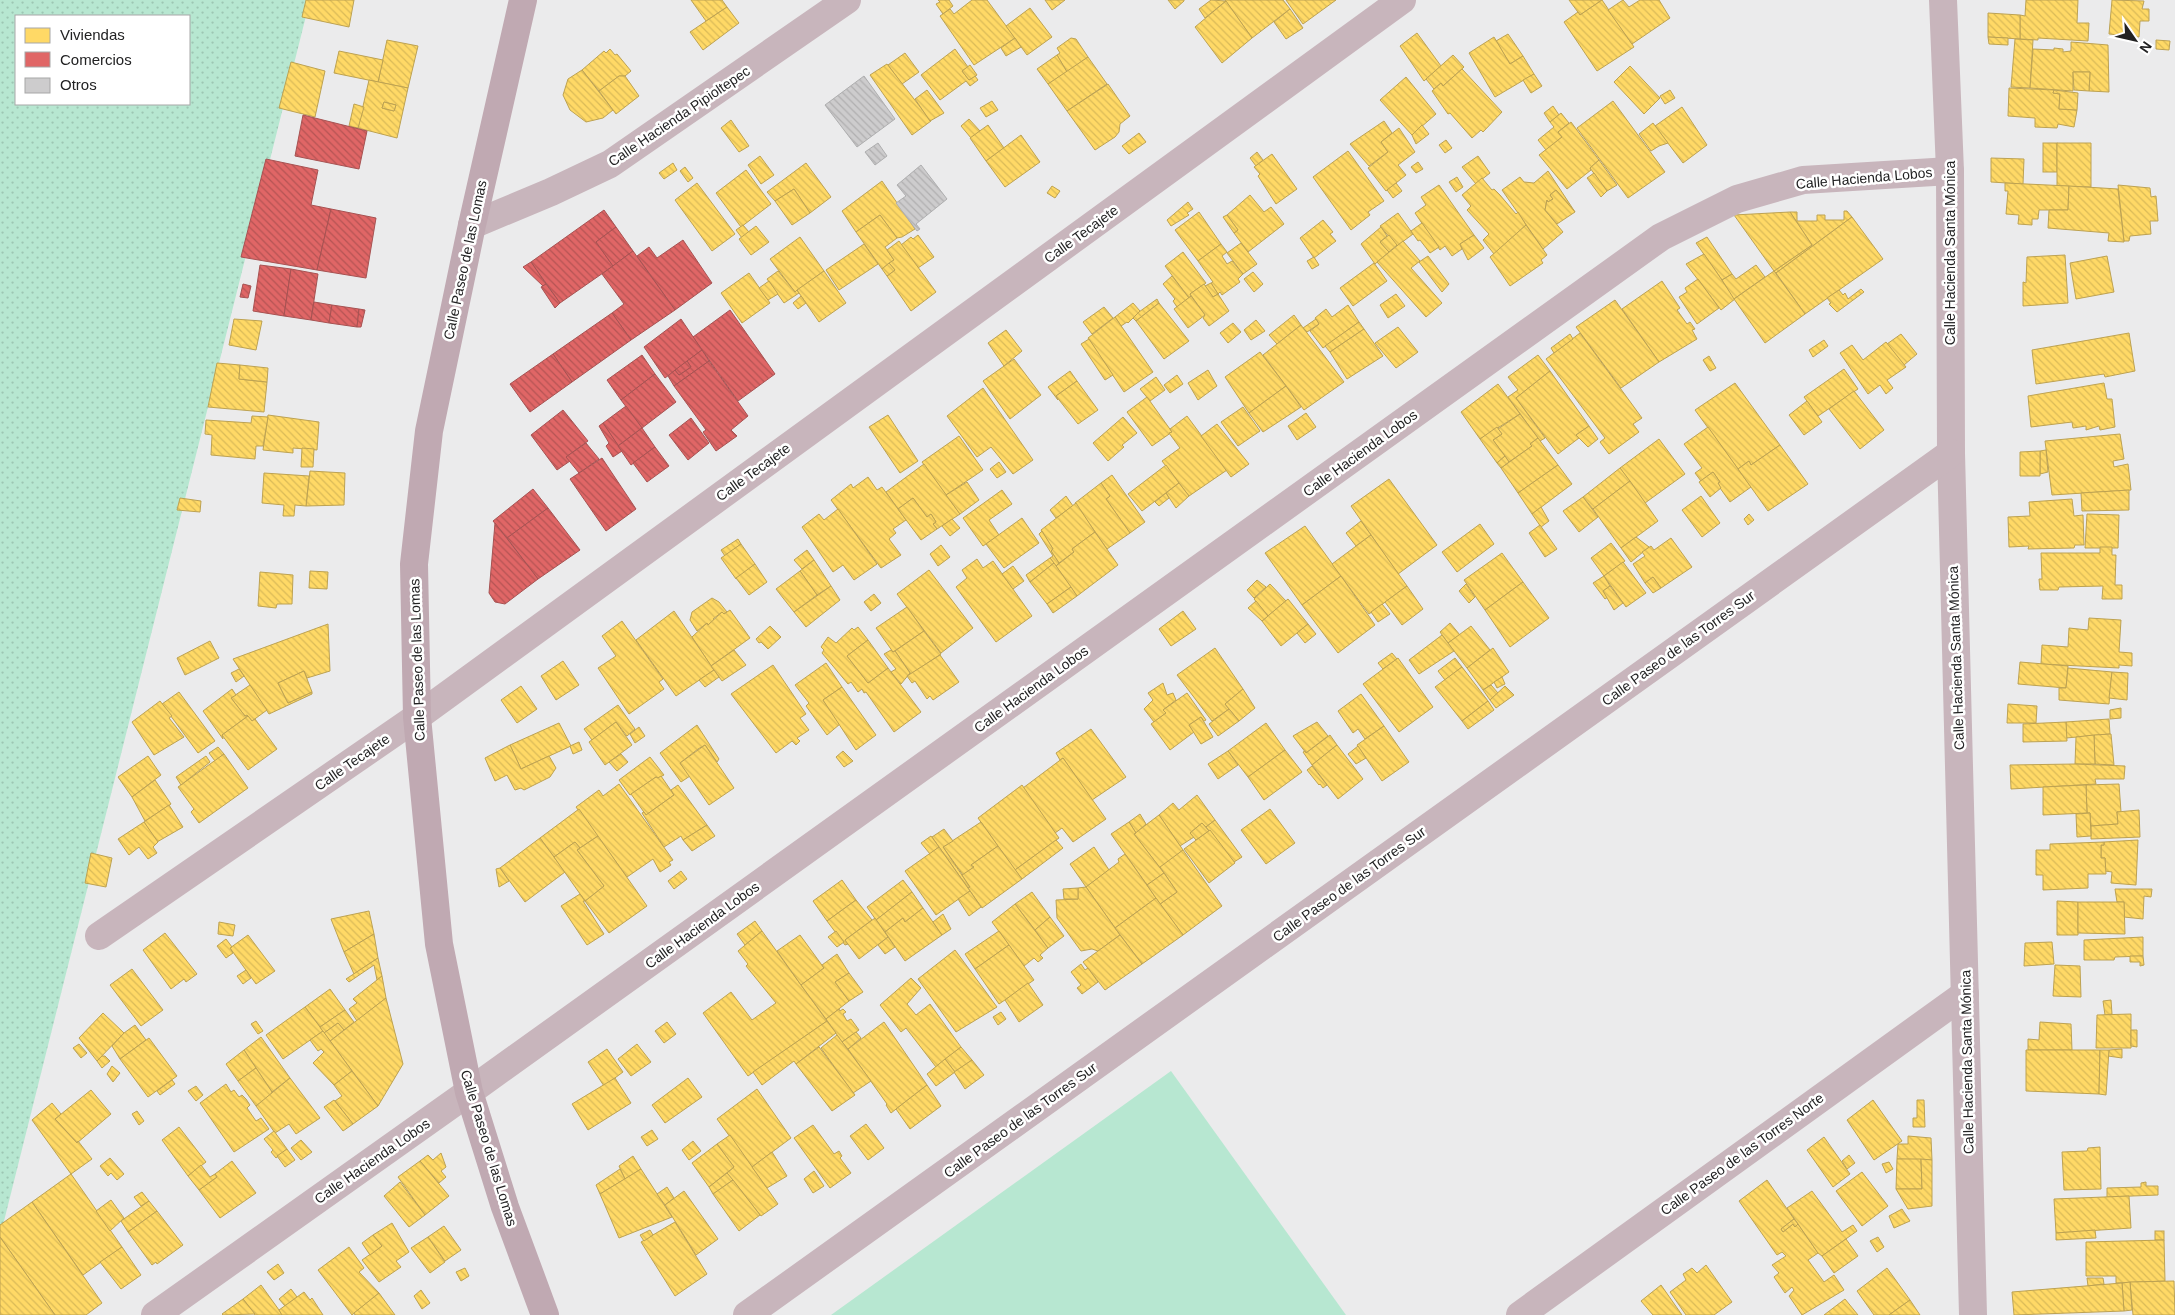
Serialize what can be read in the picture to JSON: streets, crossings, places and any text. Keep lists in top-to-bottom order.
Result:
{
  "streets": {
    "main road": ["Calle Paseo de las Lomas"],
    "street": [
      "Calle Hacienda Pipioltepec",
      "Calle Hacienda Lobos",
      "Calle Tecajete",
      "Calle Hacienda Santa Mónica",
      "Calle Paseo de las Torres Sur",
      "Calle Paseo de las Torres Norte"
    ]
  },
  "crossings": [
    ["Calle Hacienda Pipioltepec", "Calle Paseo de las Lomas"],
    ["Calle Hacienda Lobos", "Calle Hacienda Santa Mónica"],
    ["Calle Hacienda Lobos", "Calle Paseo de las Lomas"],
    ["Calle Tecajete", "Calle Paseo de las Lomas"],
    ["Calle Hacienda Santa Mónica", "Calle Paseo de las Torres Sur"],
    ["Calle Hacienda Santa Mónica", "Calle Paseo de las Torres Norte"]
  ],
  "legend": ["Viviendas", "Comercios", "Otros"],
  "north": "bottom right"
}
